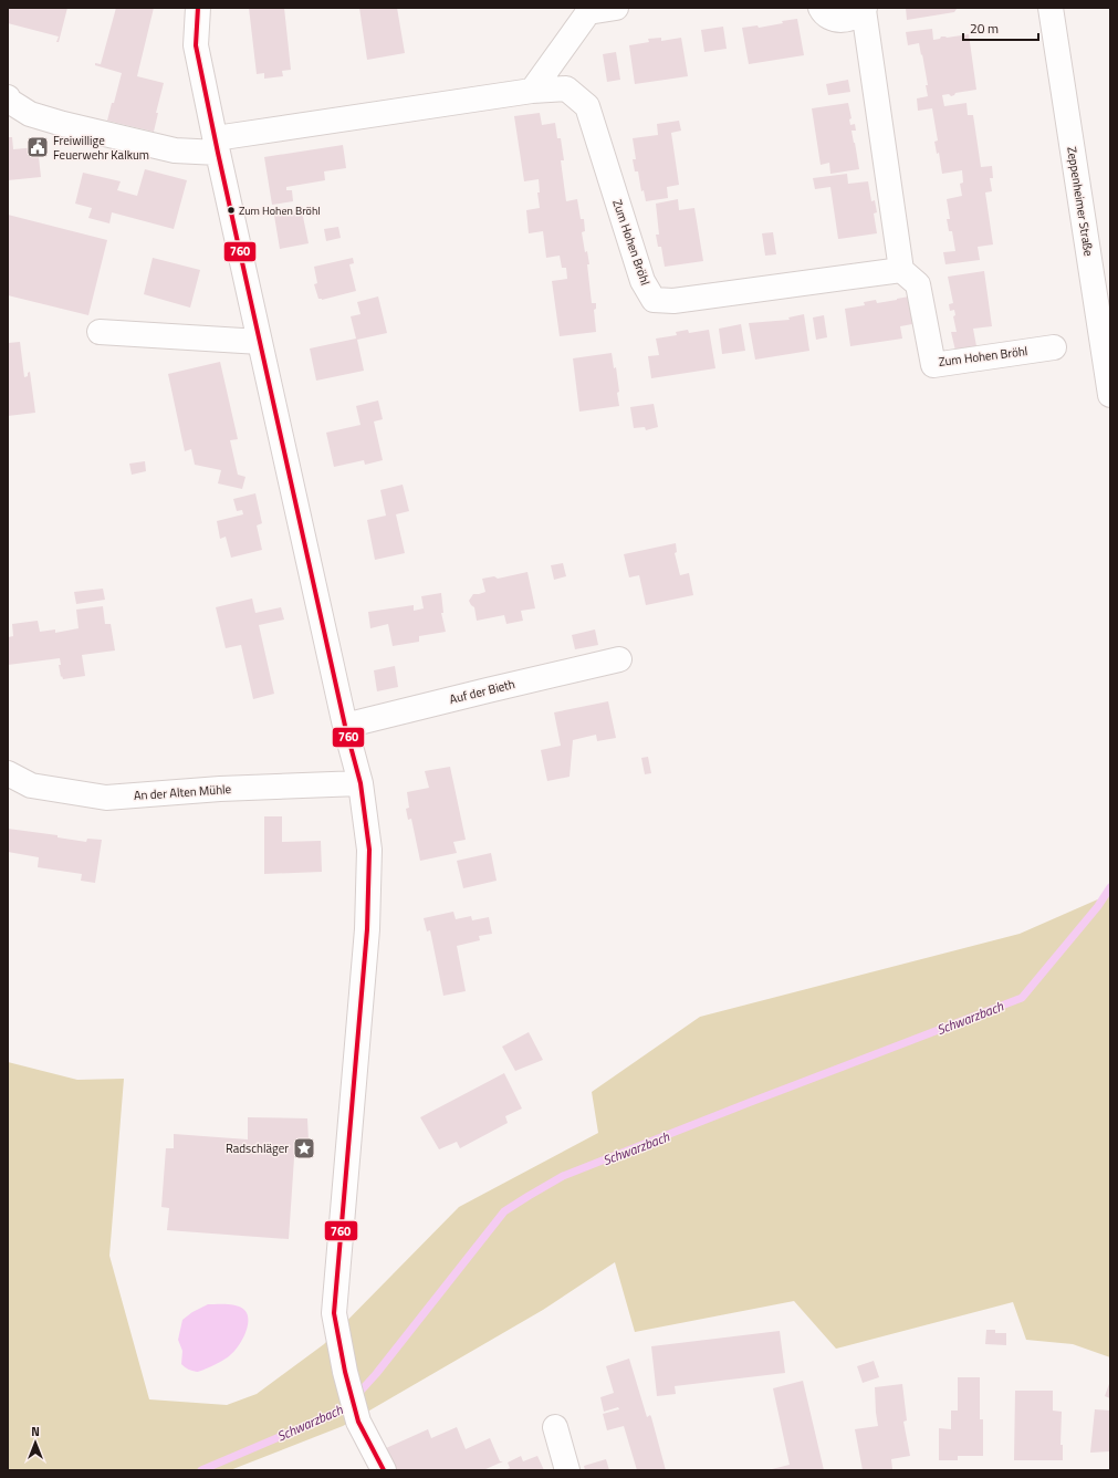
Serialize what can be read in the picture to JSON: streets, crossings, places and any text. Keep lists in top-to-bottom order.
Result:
{
  "streets": {
    "street": [
      "Zeppenheimer Straße",
      "Zum Hohen Bröhl",
      "Auf der Bieth",
      "An der Alten Mühle"
    ]
  },
  "water": ["Schwarzbach"],
  "places": {
    "public building": ["Freiwillige Feuerwehr Kalkum"],
    "other": ["Zum Hohen Bröhl"],
    "place": ["Radschläger"]
  },
  "lines": ["transit line 760"],
  "scale_bar": "20 m",
  "north": "top"
}
